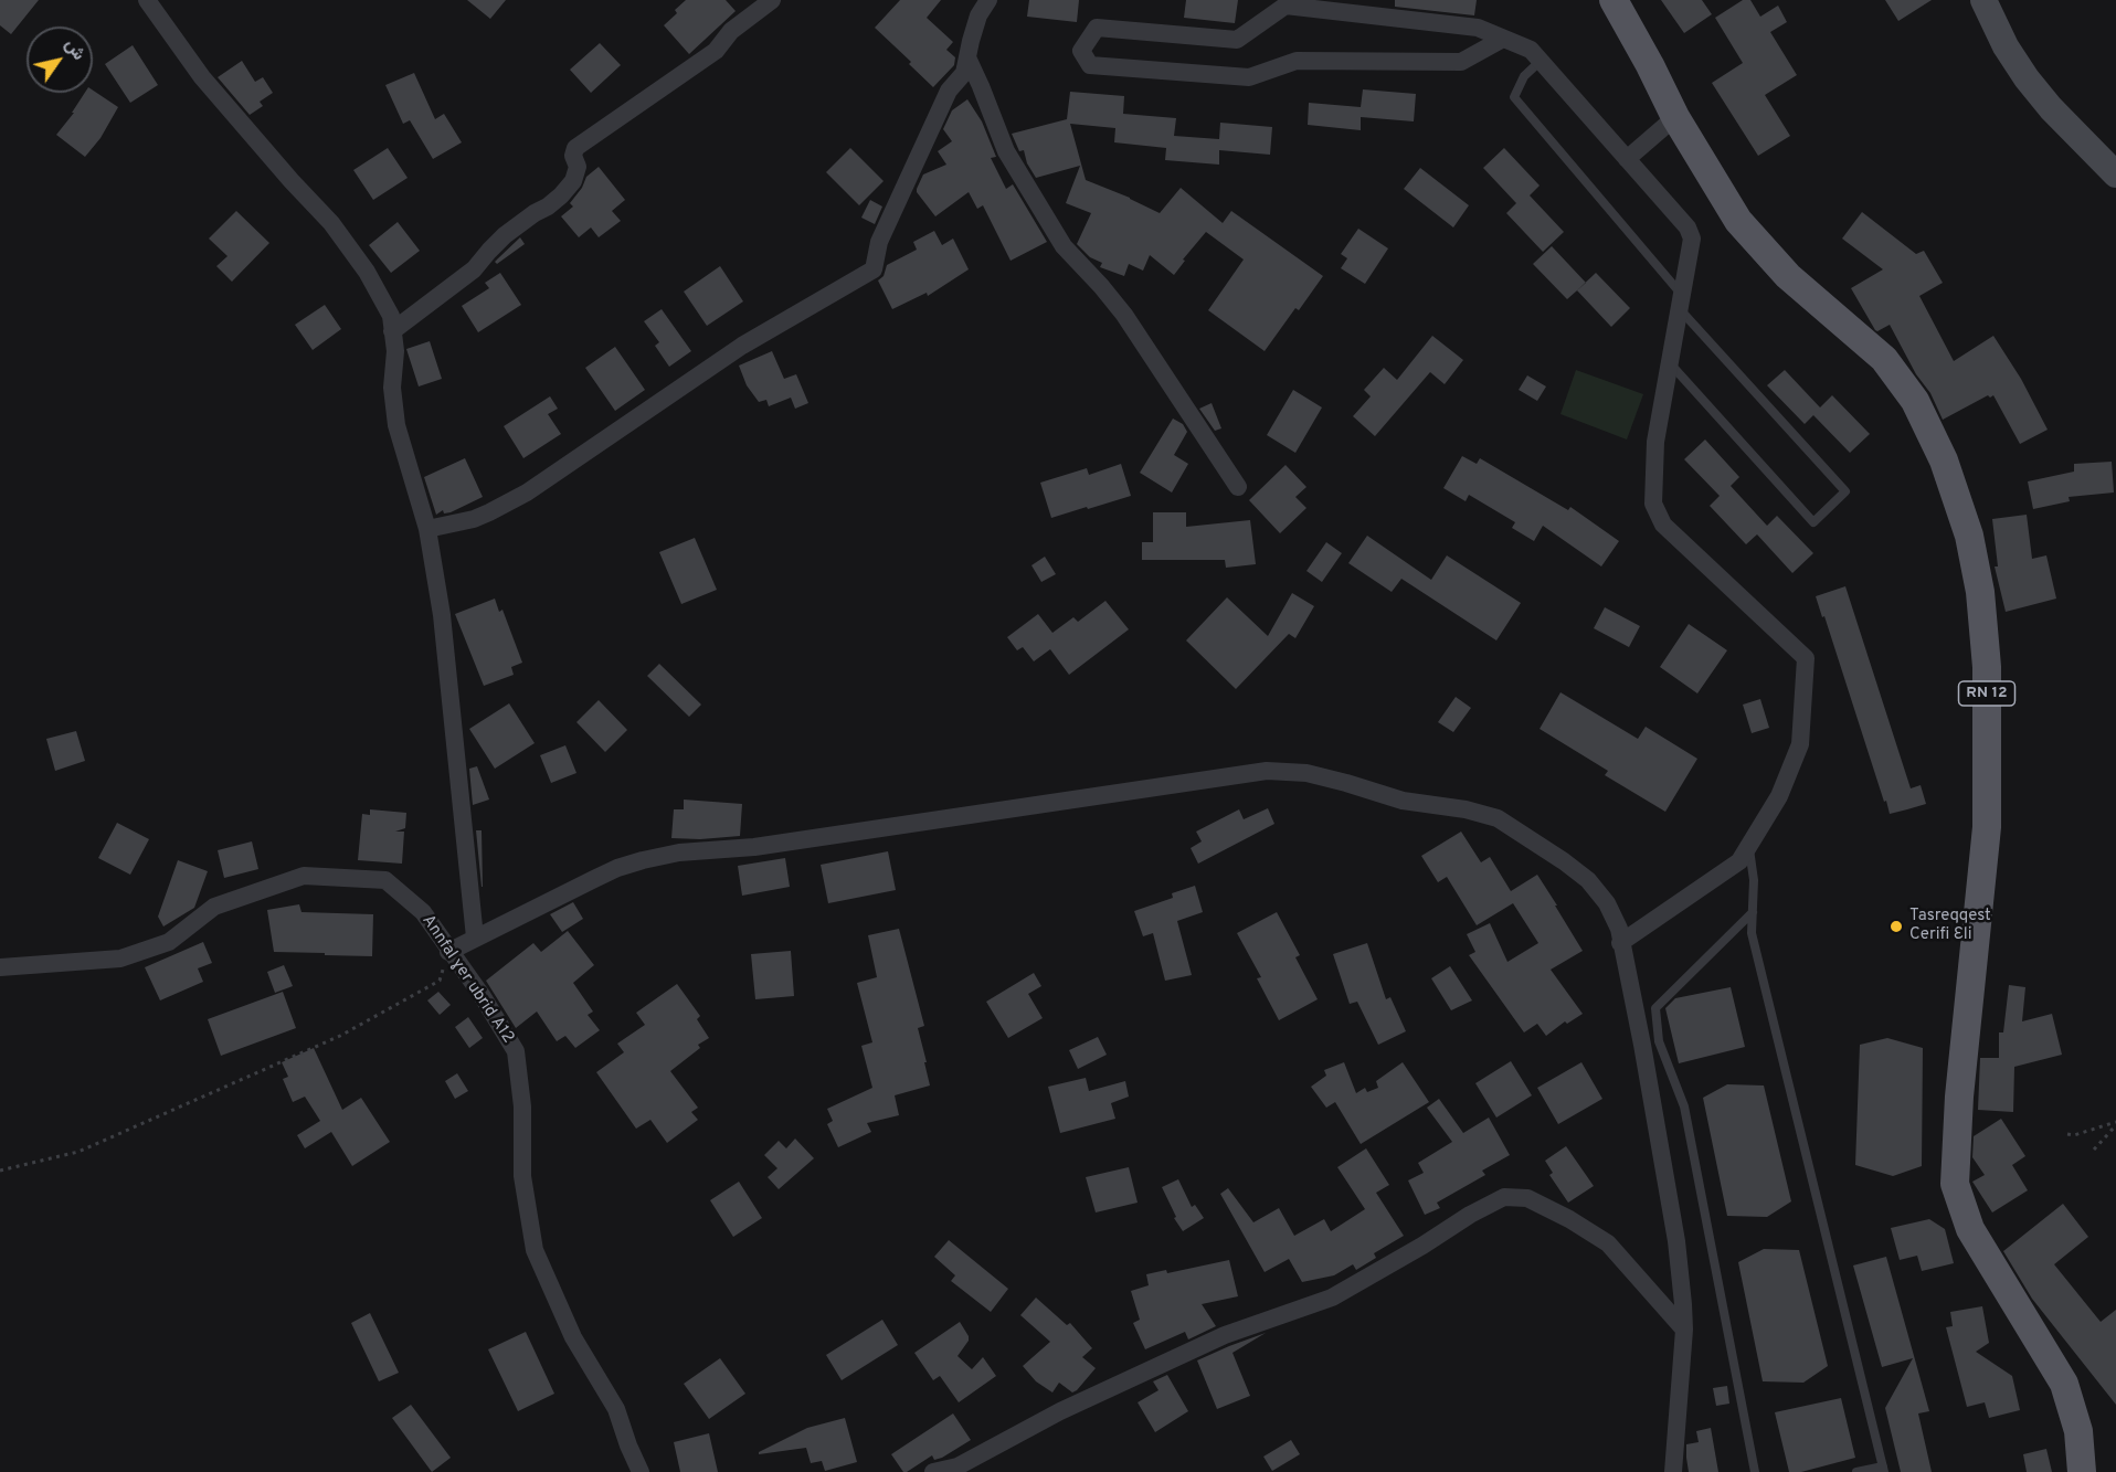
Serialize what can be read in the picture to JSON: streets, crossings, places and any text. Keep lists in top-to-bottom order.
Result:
{
  "streets": {
    "main road": ["RN 12"],
    "street": ["Annfal ɣer ubrid A12"]
  },
  "places": ["Tasreqqest Cerifi Ɛli"],
  "north": "top right"
}
